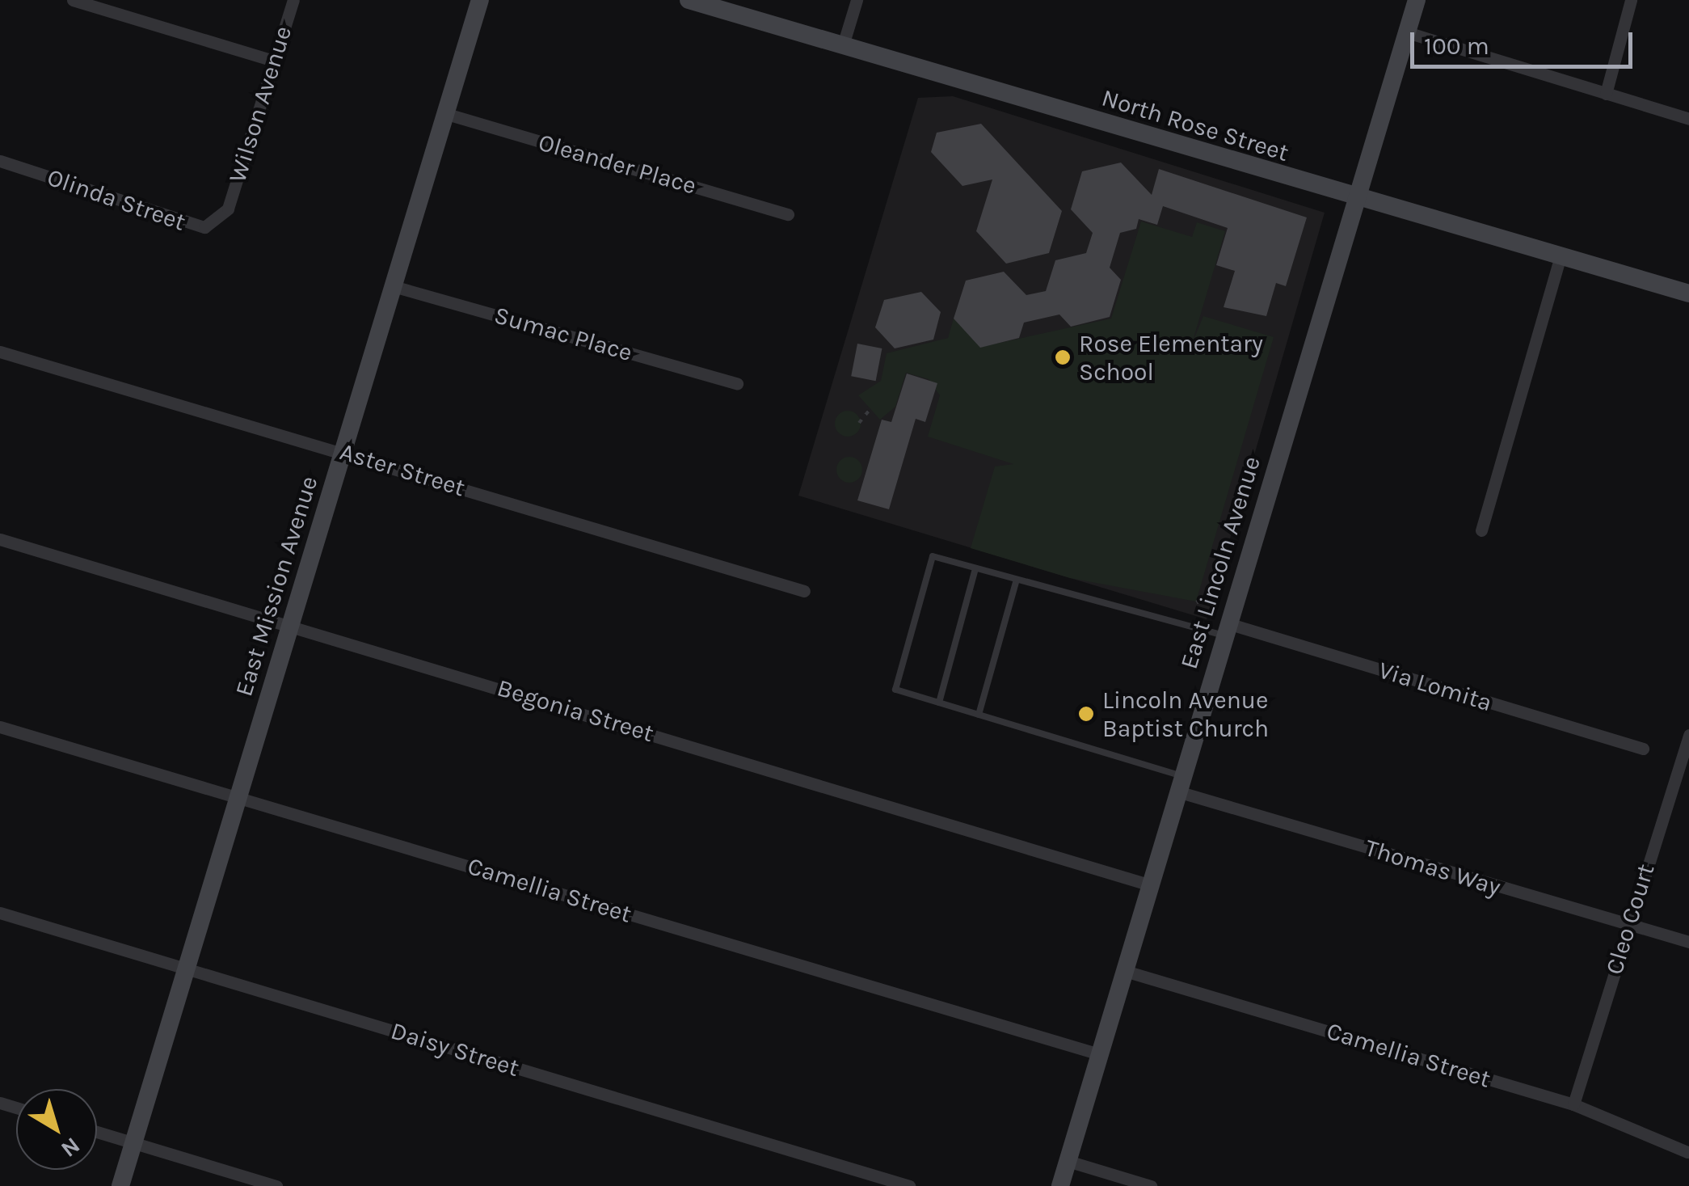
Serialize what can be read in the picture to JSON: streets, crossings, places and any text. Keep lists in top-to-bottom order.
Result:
{
  "streets": {
    "main road": ["North Rose Street", "East Lincoln Avenue", "East Mission Avenue"],
    "street": [
      "Wilson Avenue",
      "Oleander Place",
      "Olinda Street",
      "Sumac Place",
      "Aster Street",
      "Via Lomita",
      "Begonia Street",
      "Thomas Way",
      "Camellia Street",
      "Cleo Court",
      "Daisy Street"
    ]
  },
  "crossings": [
    ["Wilson Avenue", "Olinda Street"],
    ["North Rose Street", "East Lincoln Avenue"],
    ["Oleander Place", "East Mission Avenue"],
    ["Sumac Place", "East Mission Avenue"],
    ["Aster Street", "East Mission Avenue"],
    ["East Lincoln Avenue", "Via Lomita"],
    ["East Lincoln Avenue", "Begonia Street"],
    ["East Lincoln Avenue", "Thomas Way"],
    ["East Lincoln Avenue", "Camellia Street"],
    ["East Mission Avenue", "Begonia Street"],
    ["East Mission Avenue", "Camellia Street"],
    ["East Mission Avenue", "Daisy Street"],
    ["Thomas Way", "Cleo Court"],
    ["Camellia Street", "Cleo Court"]
  ],
  "places": ["Rose Elementary School", "Lincoln Avenue Baptist Church"],
  "scale_bar": "100 m",
  "north": "bottom right"
}
